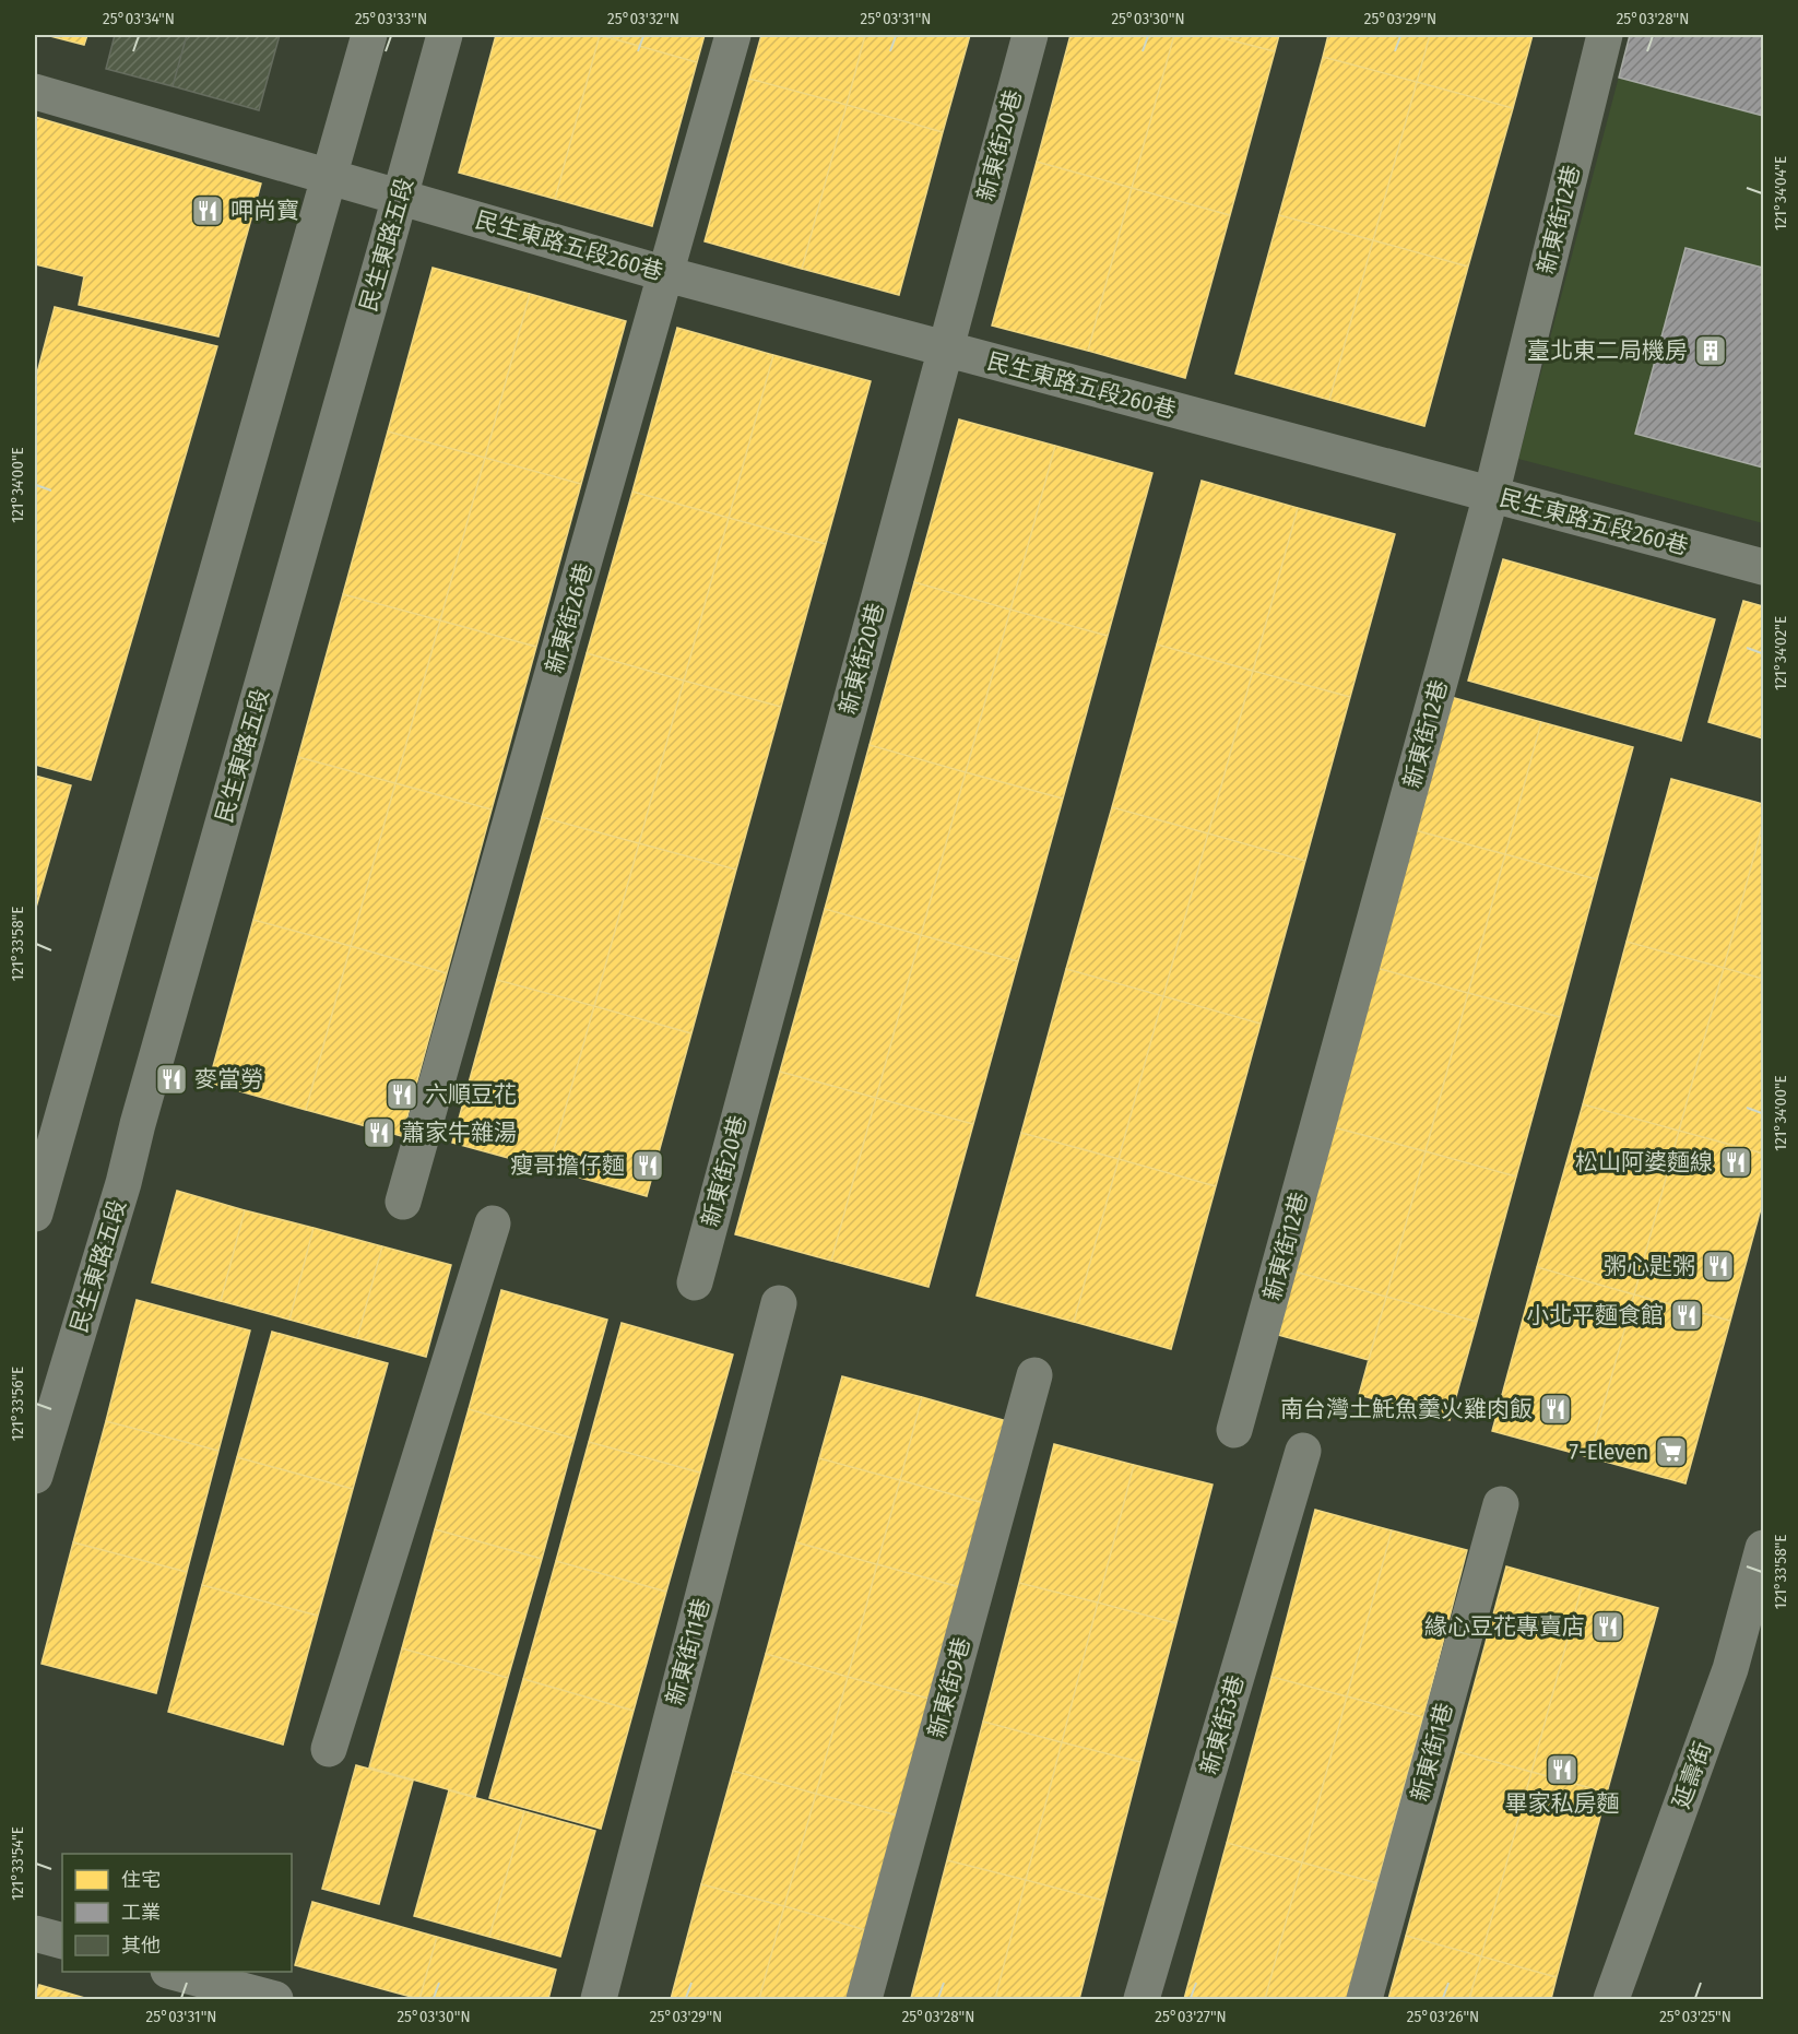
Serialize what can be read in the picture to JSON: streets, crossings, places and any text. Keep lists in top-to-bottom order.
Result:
{
  "streets": {
    "street": [
      "新東街20巷",
      "新東街12巷",
      "民生東路五段",
      "民生東路五段260巷",
      "新東街26巷",
      "新東街11巷",
      "新東街9巷",
      "新東街3巷",
      "新東街1巷",
      "延壽街"
    ]
  },
  "crossings": [
    ["新東街20巷", "民生東路五段260巷"],
    ["新東街12巷", "民生東路五段260巷"],
    ["民生東路五段", "民生東路五段260巷"],
    ["民生東路五段260巷", "新東街26巷"]
  ],
  "places": {
    "restaurant": [
      "呷尚寶",
      "麥當勞",
      "六順豆花",
      "蕭家牛雜湯",
      "松山阿婆麵線",
      "瘦哥擔仔麵",
      "粥心匙粥",
      "小北平麵食館",
      "南台灣土魠魚羹火雞肉飯",
      "緣心豆花專賣店",
      "畢家私房麵"
    ],
    "building": ["臺北東二局機房"],
    "supermarket": ["7-Eleven"]
  },
  "legend": ["住宅", "工業", "其他"],
  "coordinates": [
    "25°03'34\"N",
    "25°03'33\"N",
    "25°03'32\"N",
    "25°03'31\"N",
    "25°03'30\"N",
    "25°03'29\"N",
    "25°03'28\"N",
    "121°34'04\"E",
    "121°34'00\"E",
    "121°34'02\"E",
    "121°33'58\"E",
    "121°33'56\"E",
    "121°33'54\"E",
    "25°03'27\"N",
    "25°03'26\"N",
    "25°03'25\"N"
  ]
}
